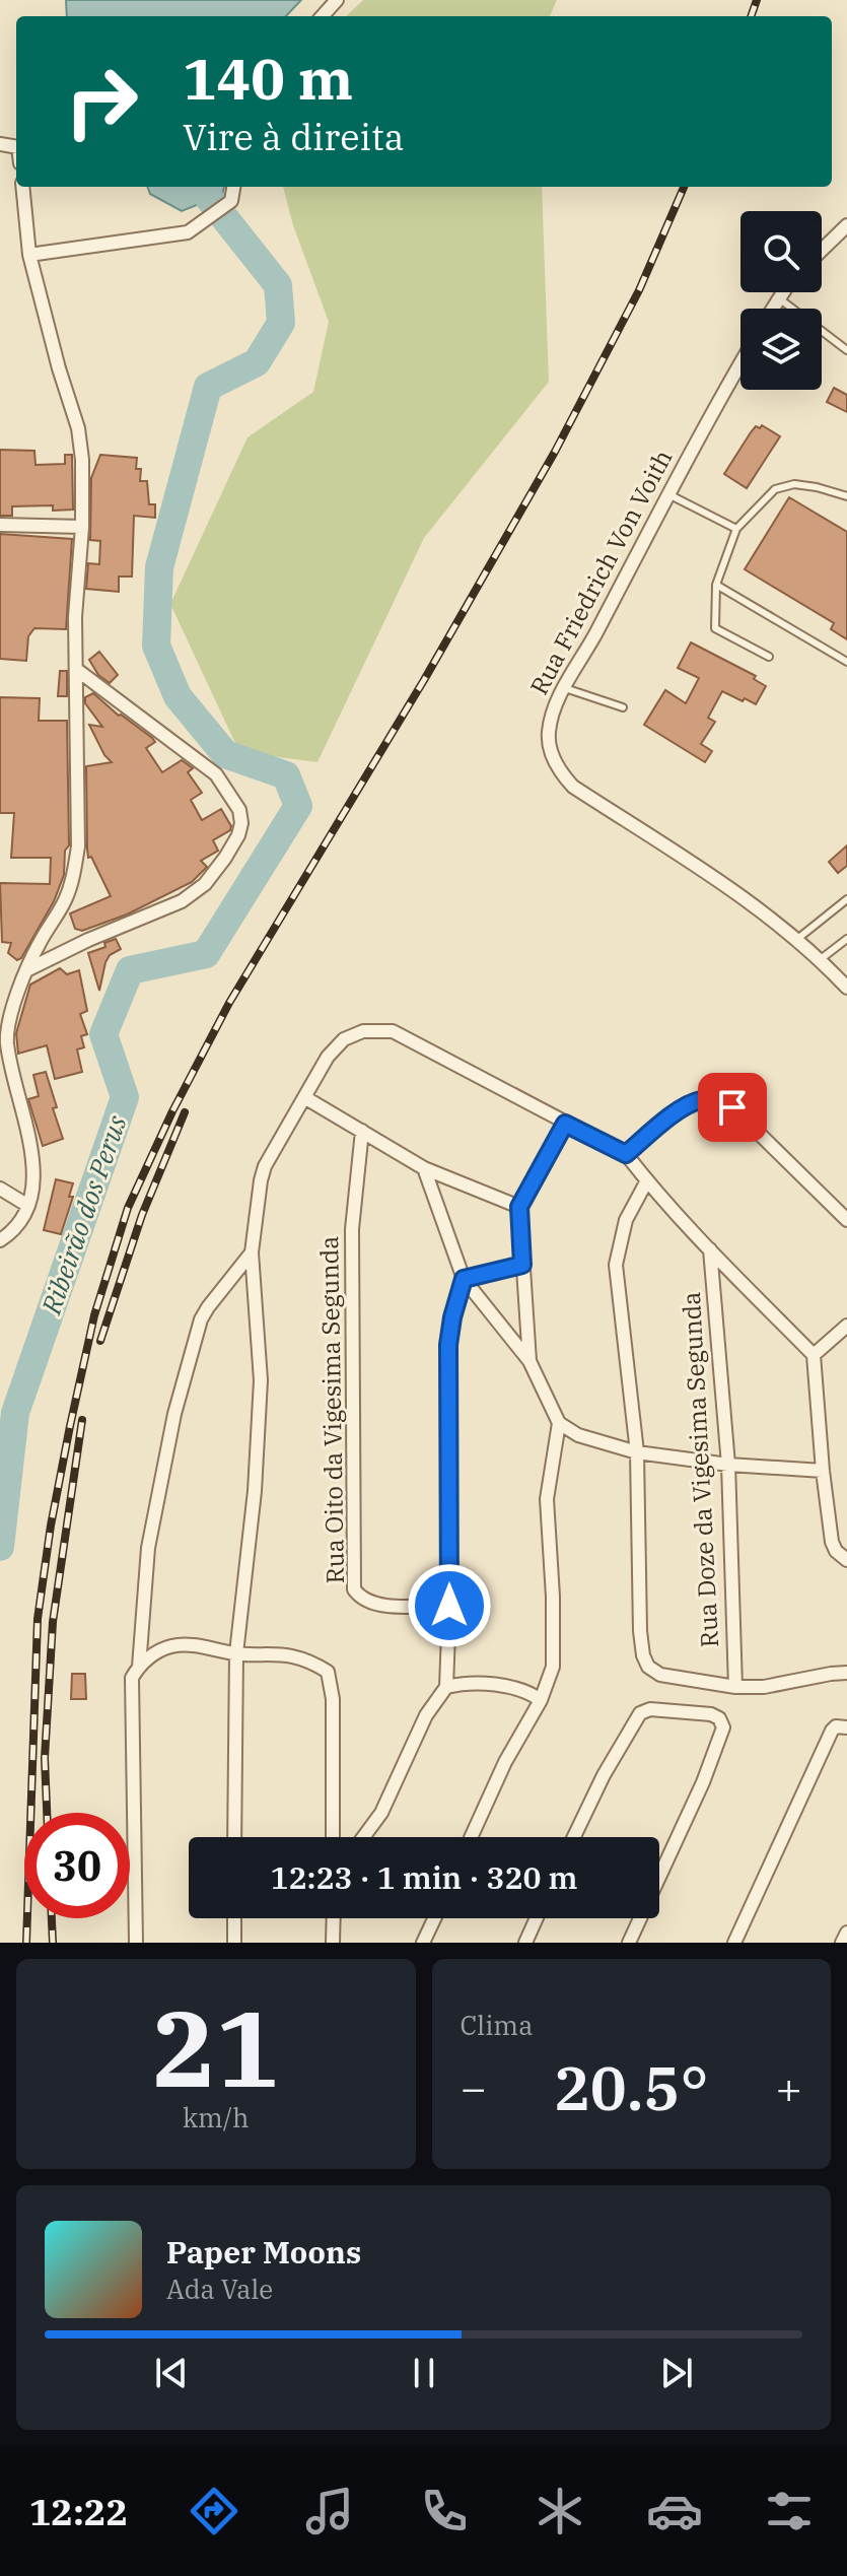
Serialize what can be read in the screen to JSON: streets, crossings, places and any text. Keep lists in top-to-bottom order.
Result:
{
  "streets": {
    "street": ["Rua Friedrich Von Voith", "Rua Oito da Vigesima Segunda", "Rua Doze da Vigesima Segunda"]
  },
  "water": ["Ribeirão dos Perus"],
  "page": {
    "turn": ["140 m", "Vire à direita"],
    "limit": "30",
    "trip": "12:23 · 1 min · 320 m",
    "tile": [
      ["21", "km/h"],
      "Clima"
    ],
    "heat": ["−", "20.5°", "+"],
    "song": ["Paper Moons", "Ada Vale"],
    "tabs": "12:22"
  }
}
